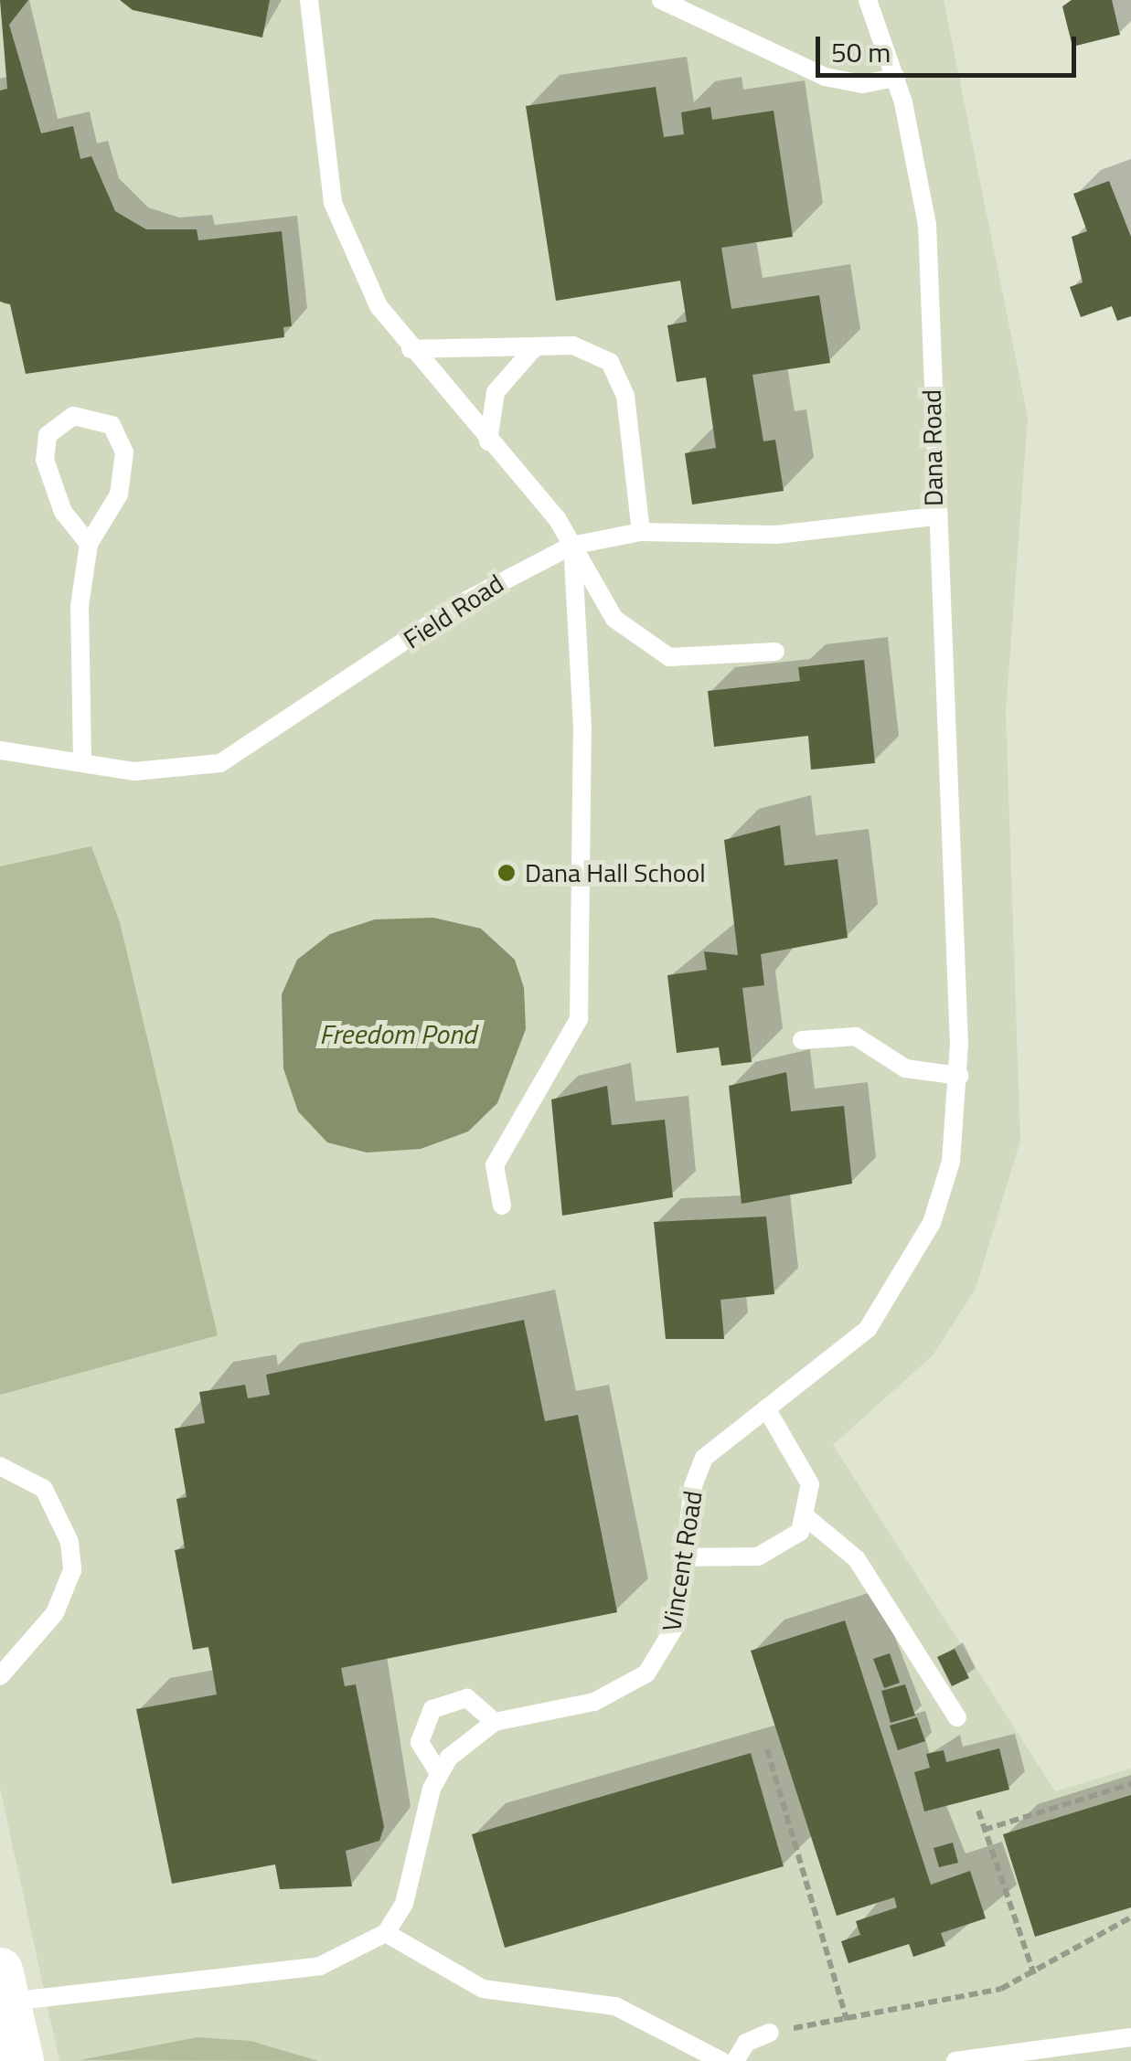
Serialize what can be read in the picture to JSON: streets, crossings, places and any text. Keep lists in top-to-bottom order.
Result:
{
  "streets": {
    "lane": ["Dana Road", "Field Road", "Vincent Road"]
  },
  "crossings": [
    ["Dana Road", "Field Road"],
    ["Dana Road", "Vincent Road"]
  ],
  "water": ["Freedom Pond"],
  "places": ["Dana Hall School"],
  "scale_bar": "50 m"
}
